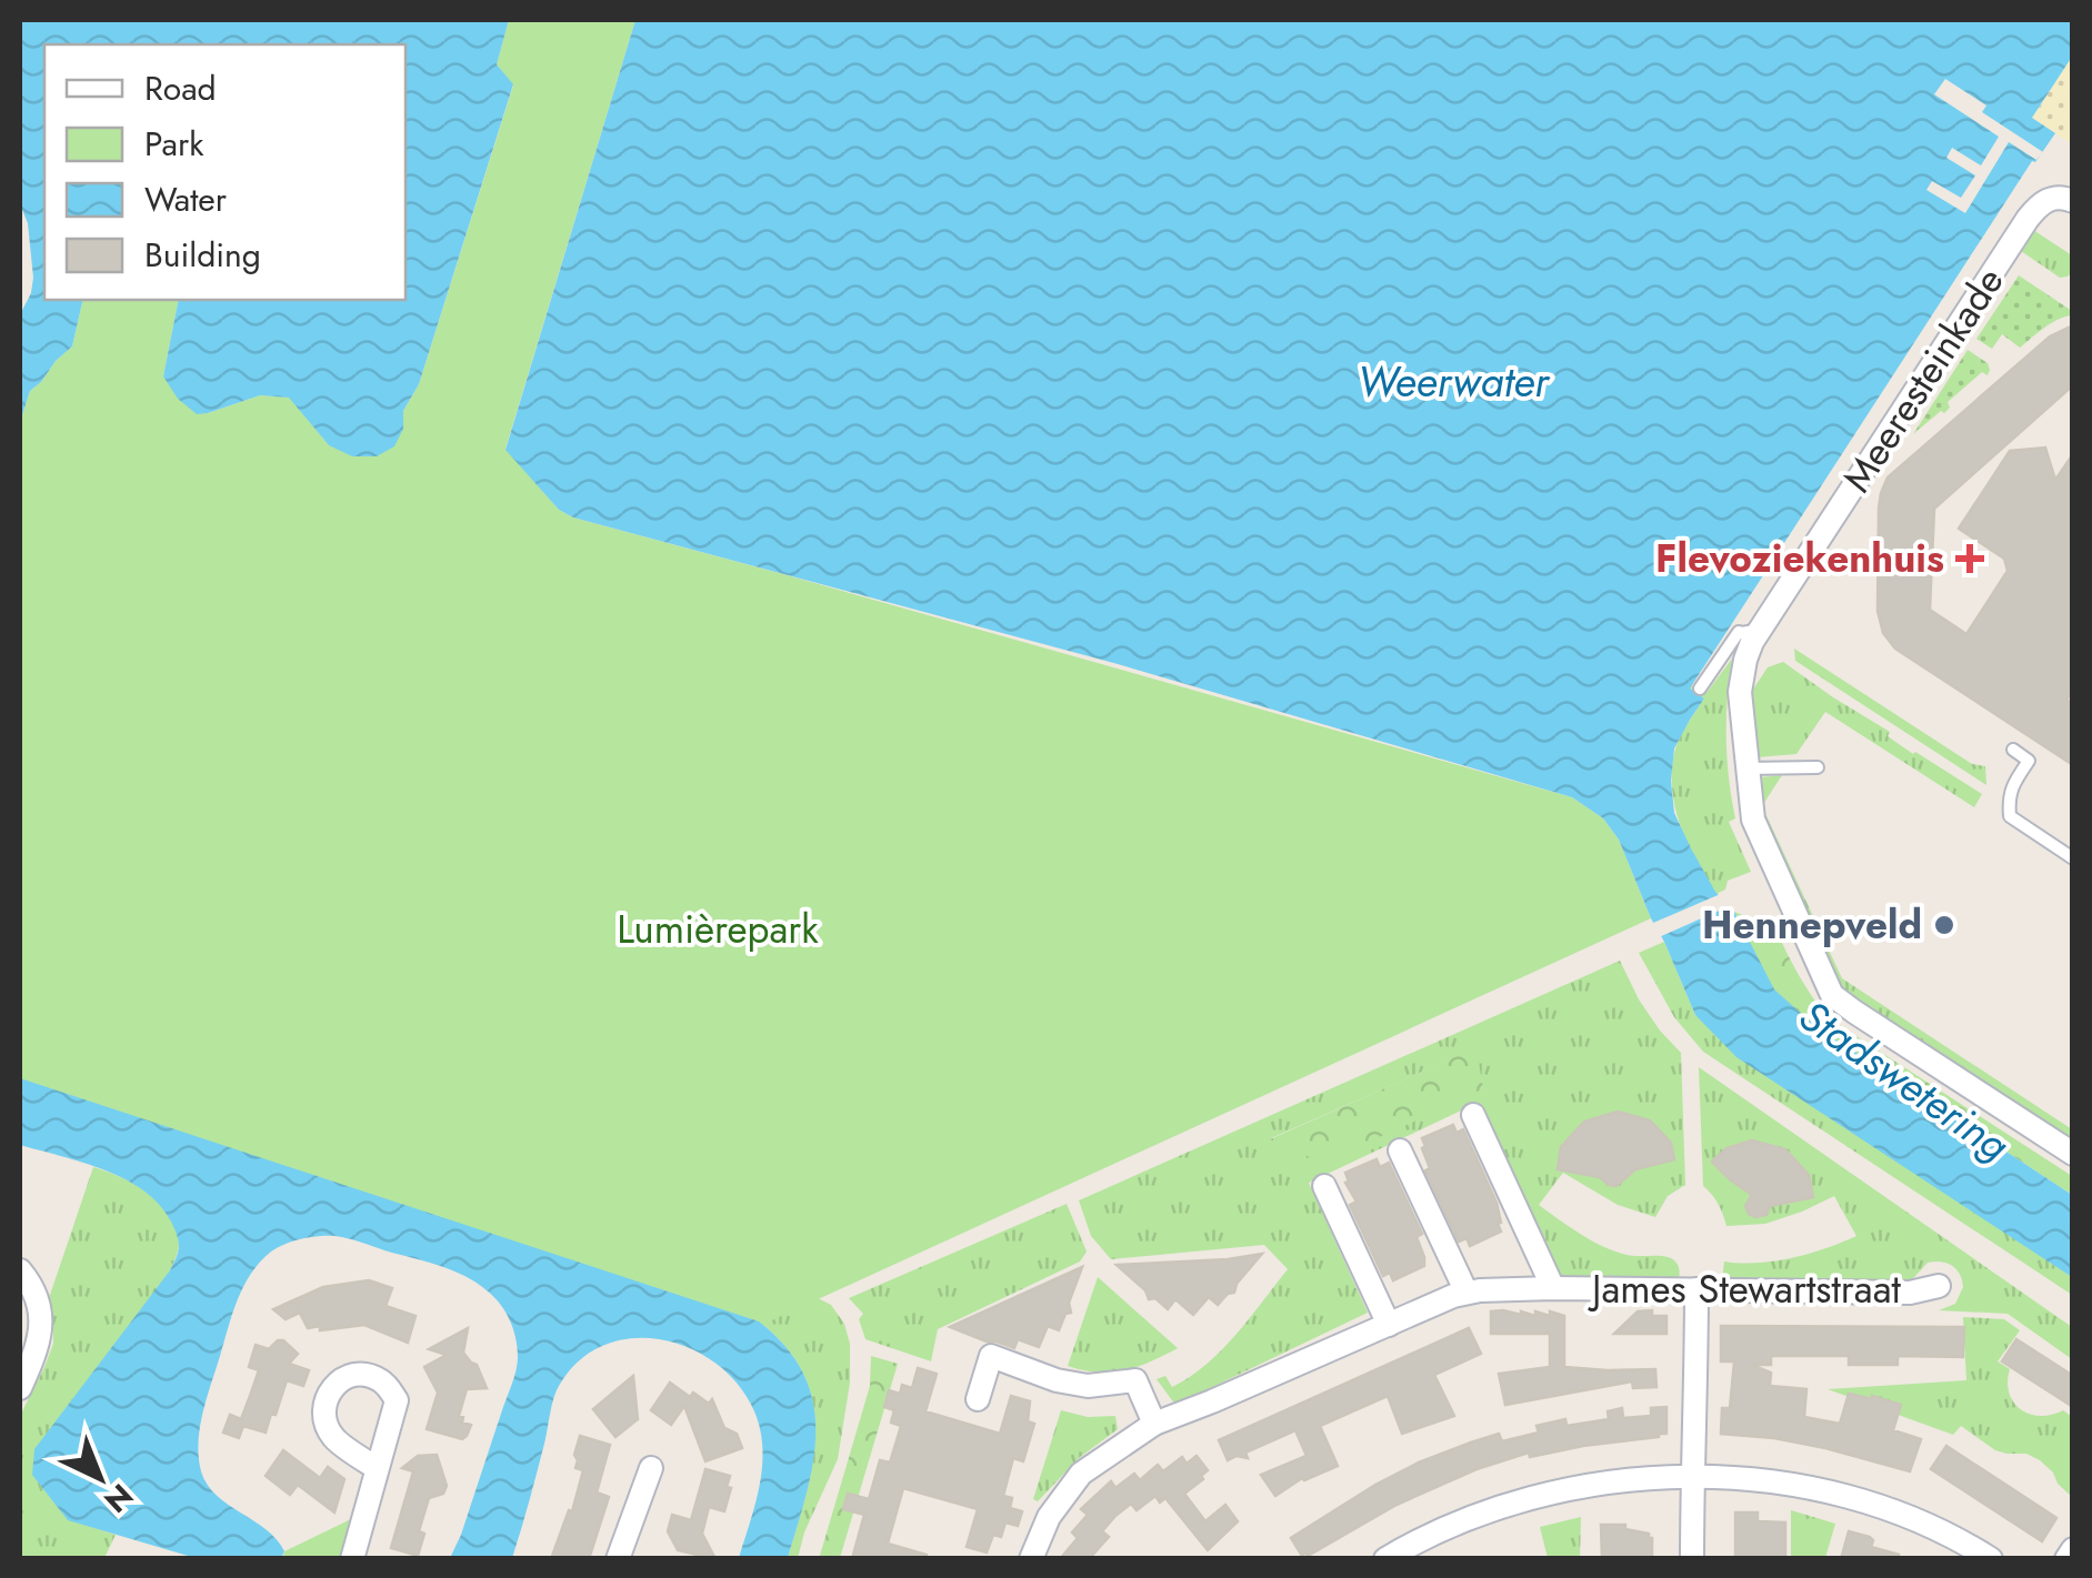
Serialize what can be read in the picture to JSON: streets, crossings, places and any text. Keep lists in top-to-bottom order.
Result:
{
  "streets": {
    "street": ["Meeresteinkade", "James Stewartstraat"]
  },
  "water": ["Weerwater", "Stadswetering"],
  "parks": ["Lumièrepark"],
  "places": {
    "health": ["Flevoziekenhuis"],
    "other": ["Hennepveld"]
  },
  "legend": [
    "Road",
    "Park",
    "Water",
    "Building"
  ],
  "north": "bottom right"
}
